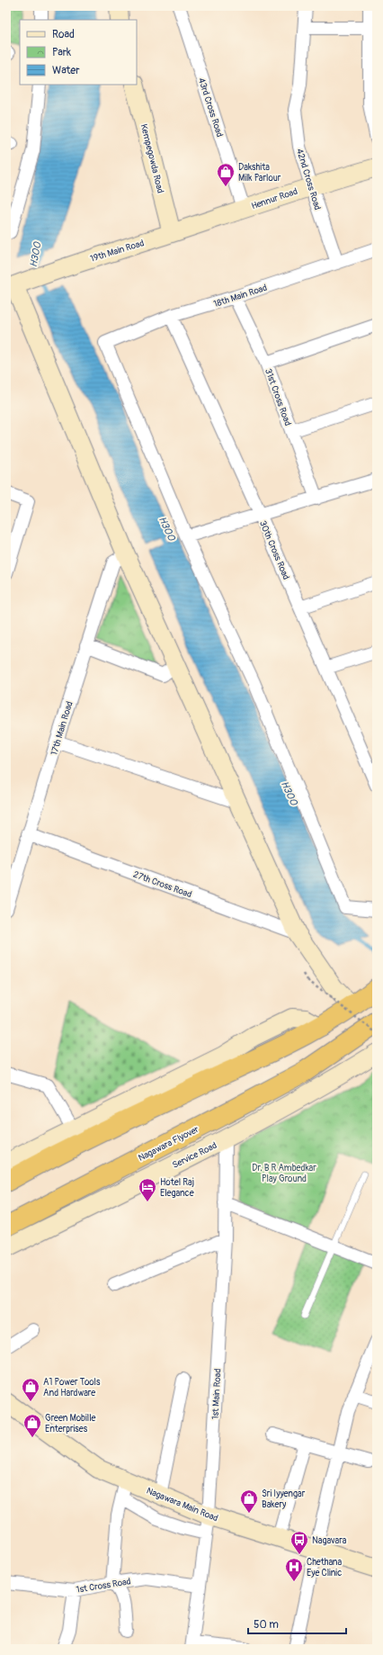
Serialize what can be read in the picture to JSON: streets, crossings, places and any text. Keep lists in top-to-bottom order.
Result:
{
  "streets": {
    "highway": ["Nagawara Flyover"],
    "street": [
      "43rd Cross Road",
      "Kempegowda Road",
      "42nd Cross Road",
      "Hennur Road",
      "19th Main Road",
      "18th Main Road",
      "31st Cross Road",
      "30th Cross Road",
      "17th Main Road",
      "27th Cross Road",
      "Service Road",
      "1st Main Road",
      "Nagawara Main Road",
      "1st Cross Road"
    ]
  },
  "crossings": [
    ["43rd Cross Road", "Hennur Road"],
    ["Kempegowda Road", "Hennur Road"],
    ["Kempegowda Road", "19th Main Road"],
    ["42nd Cross Road", "Hennur Road"],
    ["42nd Cross Road", "18th Main Road"],
    ["Hennur Road", "19th Main Road"],
    ["19th Main Road", "17th Main Road"],
    ["18th Main Road", "31st Cross Road"],
    ["18th Main Road", "30th Cross Road"],
    ["17th Main Road", "27th Cross Road"],
    ["Service Road", "1st Main Road"],
    ["1st Main Road", "Nagawara Main Road"],
    ["1st Main Road", "1st Cross Road"]
  ],
  "water": ["H300"],
  "parks": ["Dr. B R Ambedkar Play Ground"],
  "places": {
    "shop": [
      "Dakshita Milk Parlour",
      "A1 Power Tools And Hardware",
      "Green Mobille Enterprises",
      "Sri Iyyengar Bakery"
    ],
    "hotel": ["Hotel Raj Elegance"],
    "bus stop": ["Nagavara"],
    "hospital": ["Chethana Eye Clinic"]
  },
  "legend": ["Road", "Park", "Water"],
  "scale_bar": "50 m"
}
